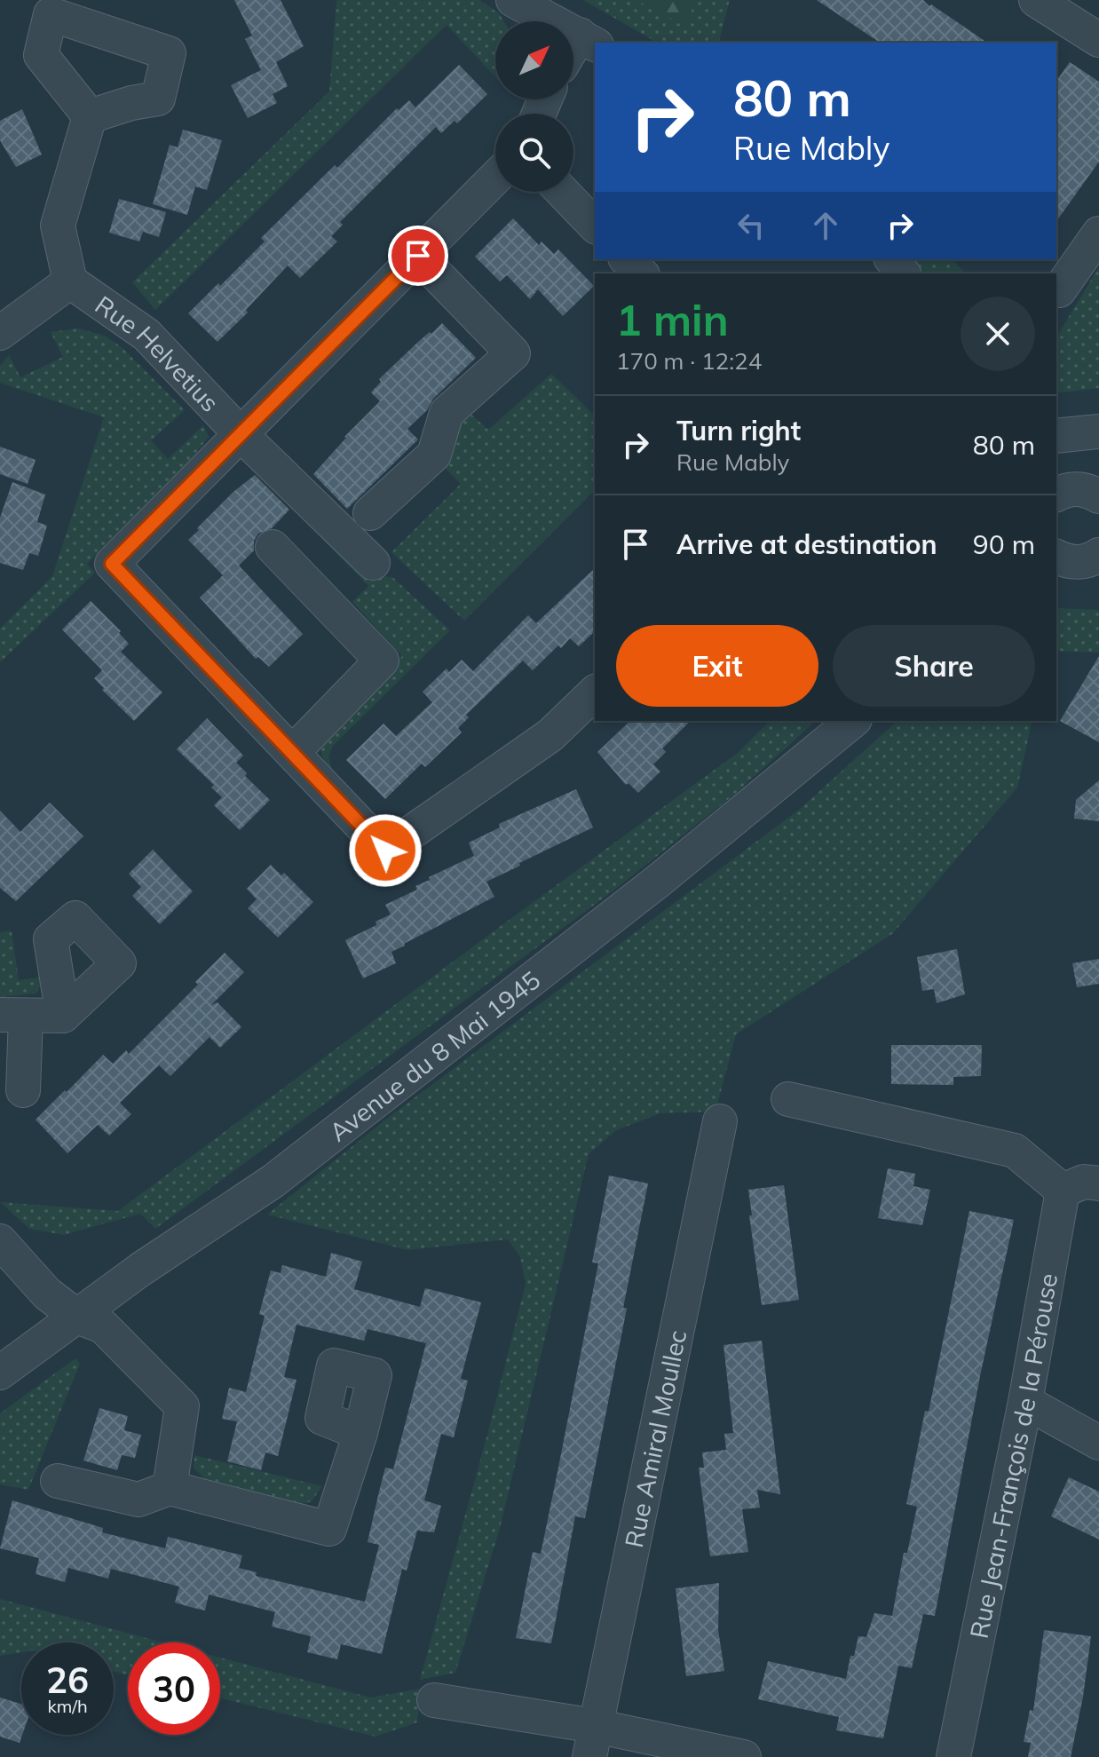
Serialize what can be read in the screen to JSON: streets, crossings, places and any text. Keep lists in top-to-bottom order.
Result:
{
  "streets": {
    "street": [
      "Rue Helvetius",
      "Avenue du 8 Mai 1945",
      "Rue Amiral Moullec",
      "Rue Jean-François de la Pérouse"
    ]
  },
  "north": "top right",
  "page": {
    "turn": ["80 m", "Rue Mably"],
    "heading": ["1 min", "170 m · 12:24"],
    "list": [
      {
        "name": "Turn right",
        "note": "Rue Mably",
        "value": "80 m"
      },
      {
        "name": "Arrive at destination",
        "value": "90 m"
      }
    ],
    "buttons": ["Exit", "Share"],
    "speed": "26 km/h",
    "limit": "30"
  }
}
